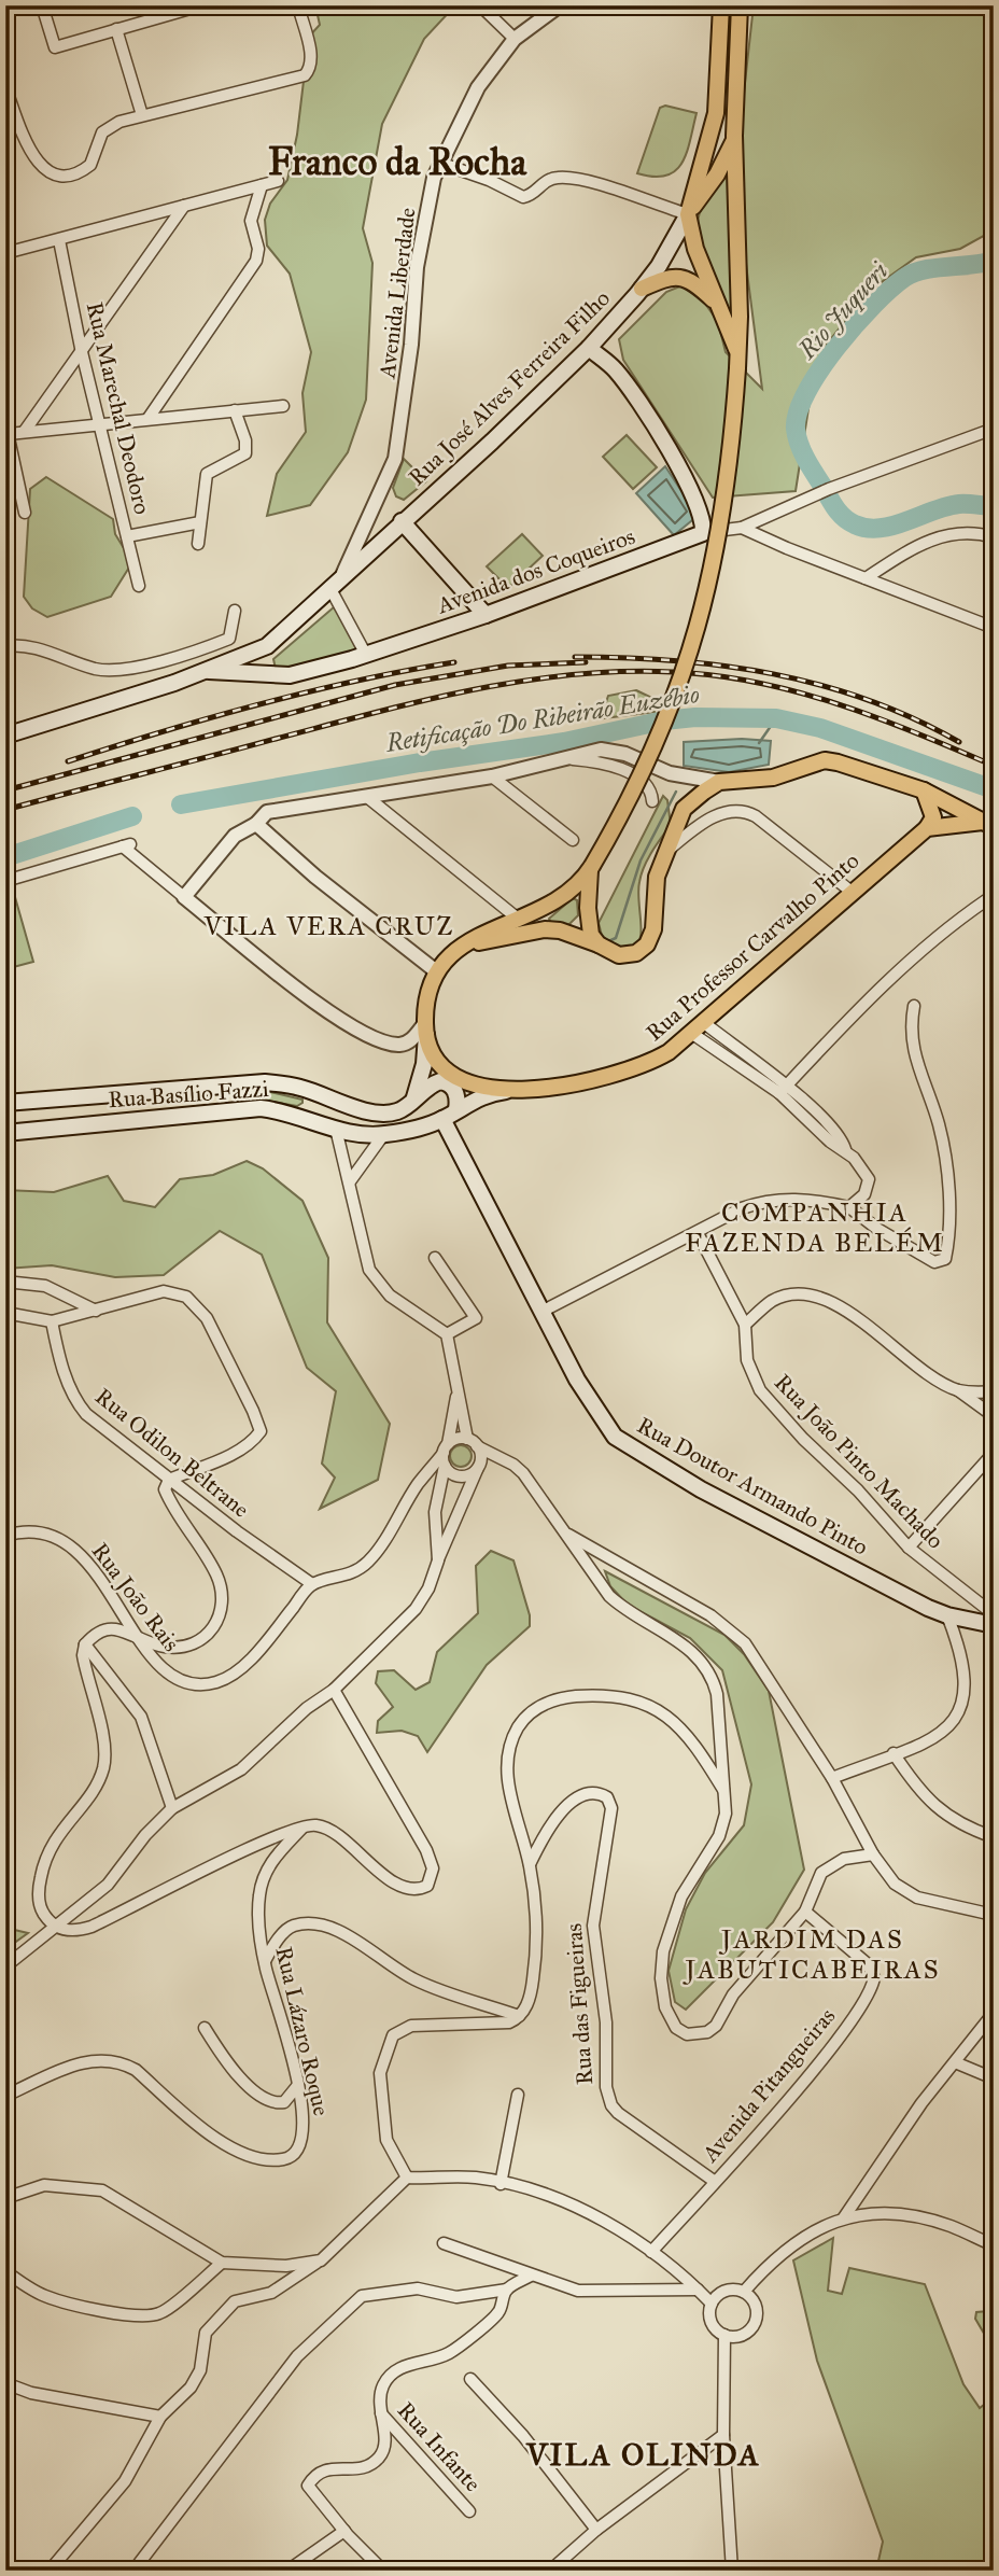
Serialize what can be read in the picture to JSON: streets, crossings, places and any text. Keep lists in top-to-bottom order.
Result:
{
  "streets": {
    "main road": [
      "Rua José Alves Ferreira Filho",
      "Avenida dos Coqueiros",
      "Rua Professor Carvalho Pinto",
      "Rua Basílio Fazzi",
      "Rua Doutor Armando Pinto"
    ],
    "street": [
      "Avenida Liberdade",
      "Rua Marechal Deodoro",
      "Rua Odilon Beltrane",
      "Rua João Pinto Machado",
      "Rua João Rais",
      "Rua das Figueiras",
      "Rua Lázaro Roque",
      "Avenida Pitangueiras",
      "Rua Infante"
    ]
  },
  "crossings": [
    ["Avenida Liberdade", "Rua José Alves Ferreira Filho"],
    ["Rua José Alves Ferreira Filho", "Avenida dos Coqueiros"],
    ["Rua Professor Carvalho Pinto", "Rua Basílio Fazzi"],
    ["Rua Basílio Fazzi", "Rua Doutor Armando Pinto"],
    ["Rua Odilon Beltrane", "Rua João Rais"],
    ["Rua das Figueiras", "Avenida Pitangueiras"]
  ],
  "districts": [
    "Franco da Rocha",
    "VILA VERA CRUZ",
    "COMPANHIA FAZENDA BELÉM",
    "JARDIM DAS JABUTICABEIRAS",
    "VILA OLINDA"
  ],
  "water": ["Rio Juqueri", "Retificação Do Ribeirão Euzébio"]
}
